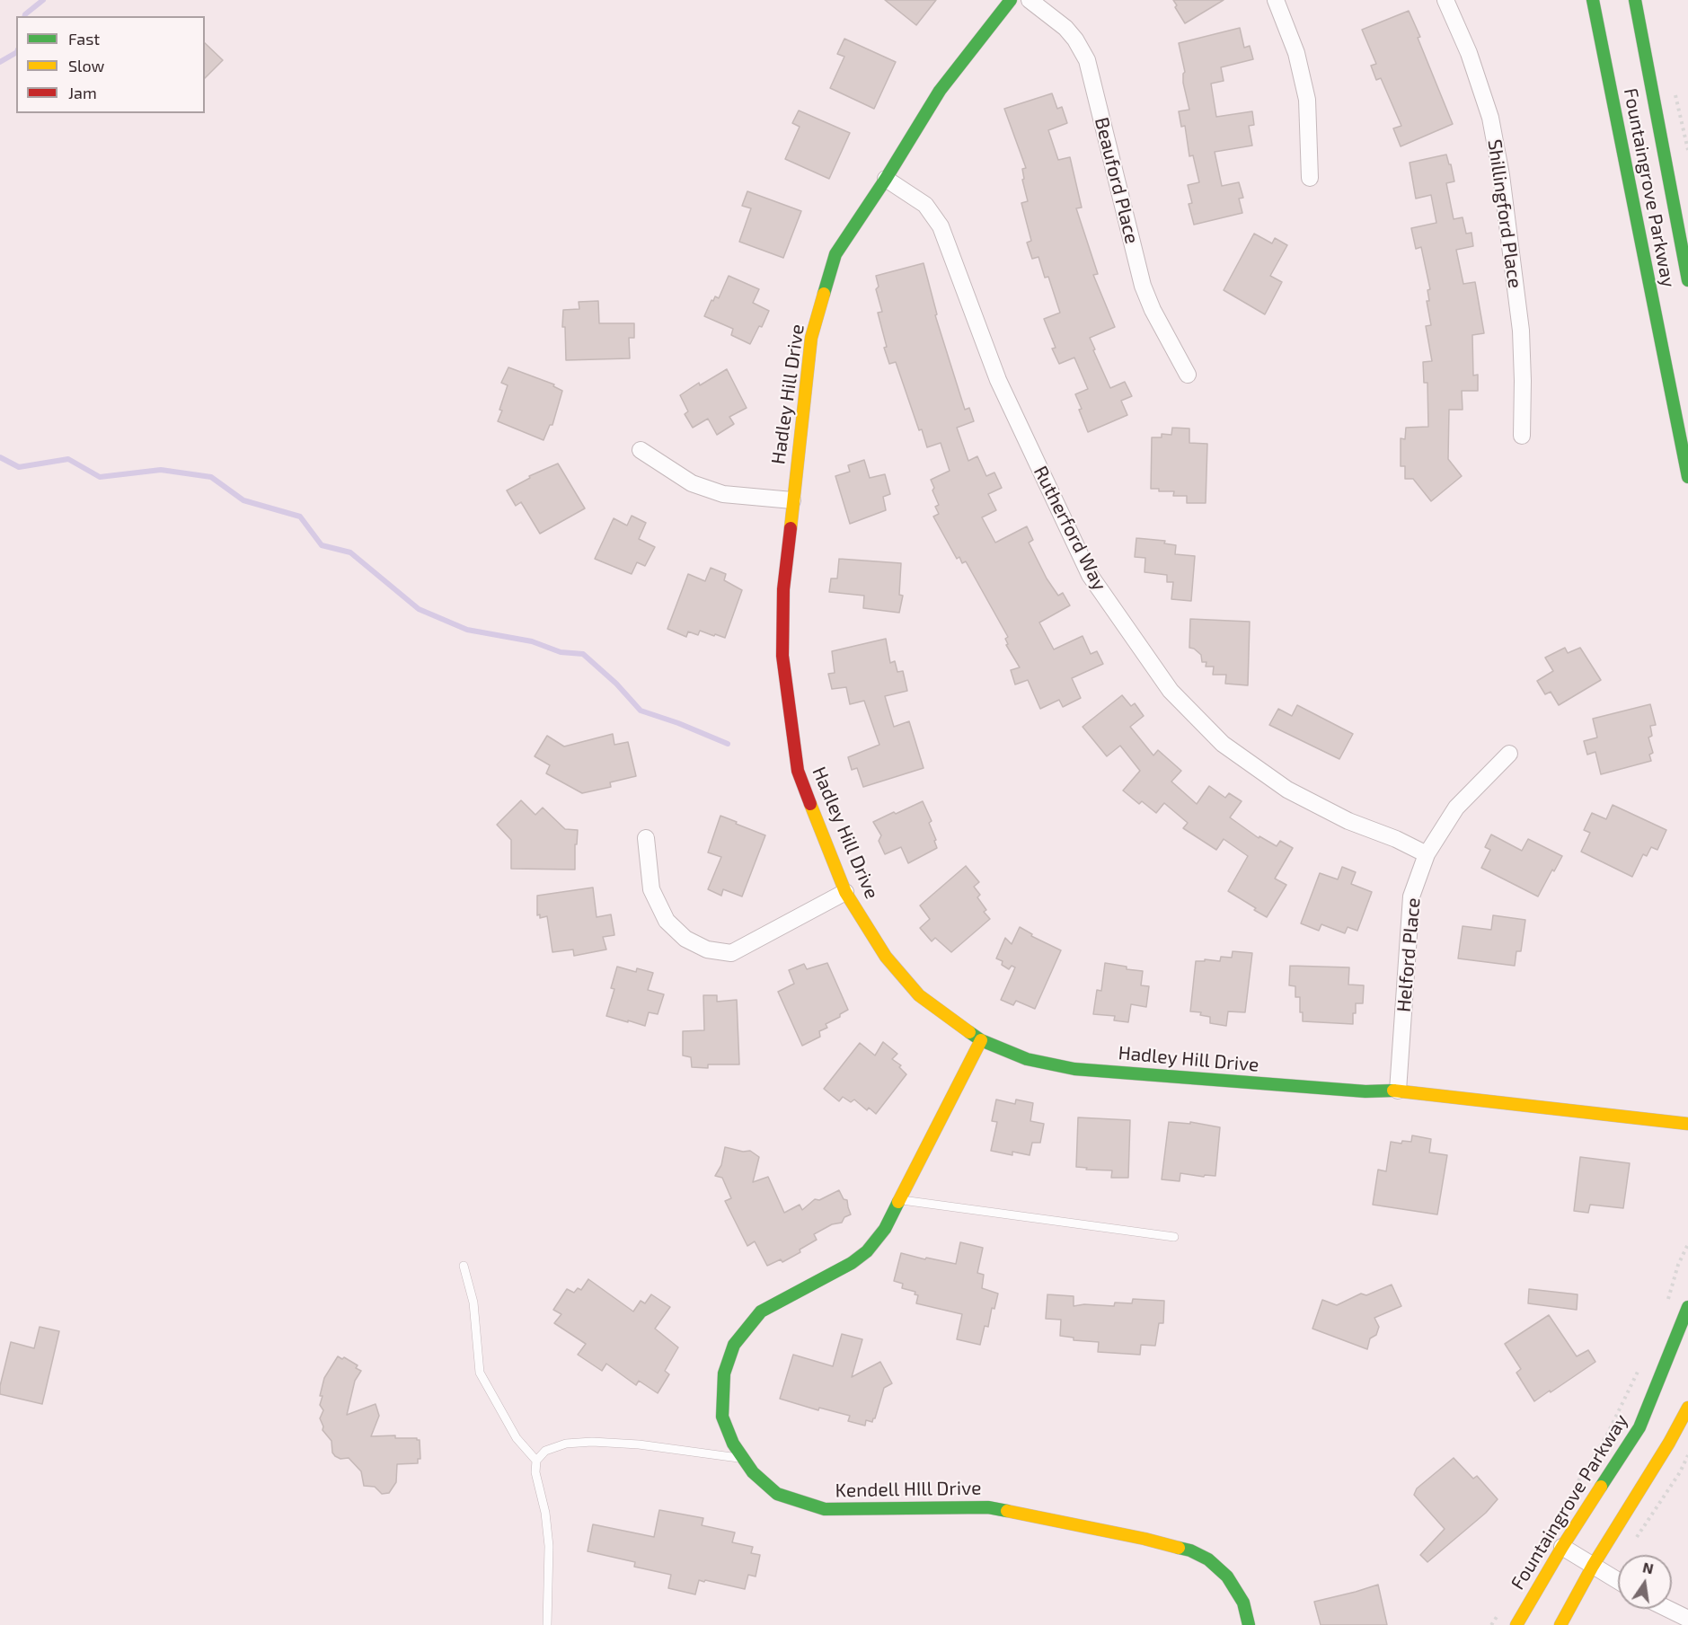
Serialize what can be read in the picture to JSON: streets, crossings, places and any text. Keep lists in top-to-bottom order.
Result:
{
  "streets": {
    "street": [
      "Beauford Place",
      "Fountaingrove Parkway",
      "Shillingford Place",
      "Hadley Hill Drive",
      "Rutherford Way",
      "Helford Place",
      "Kendell HIll Drive"
    ]
  },
  "crossings": [
    ["Hadley Hill Drive", "Rutherford Way"],
    ["Hadley Hill Drive", "Helford Place"],
    ["Hadley Hill Drive", "Kendell HIll Drive"],
    ["Rutherford Way", "Helford Place"]
  ],
  "legend": ["Fast", "Slow", "Jam"],
  "north": "top"
}
